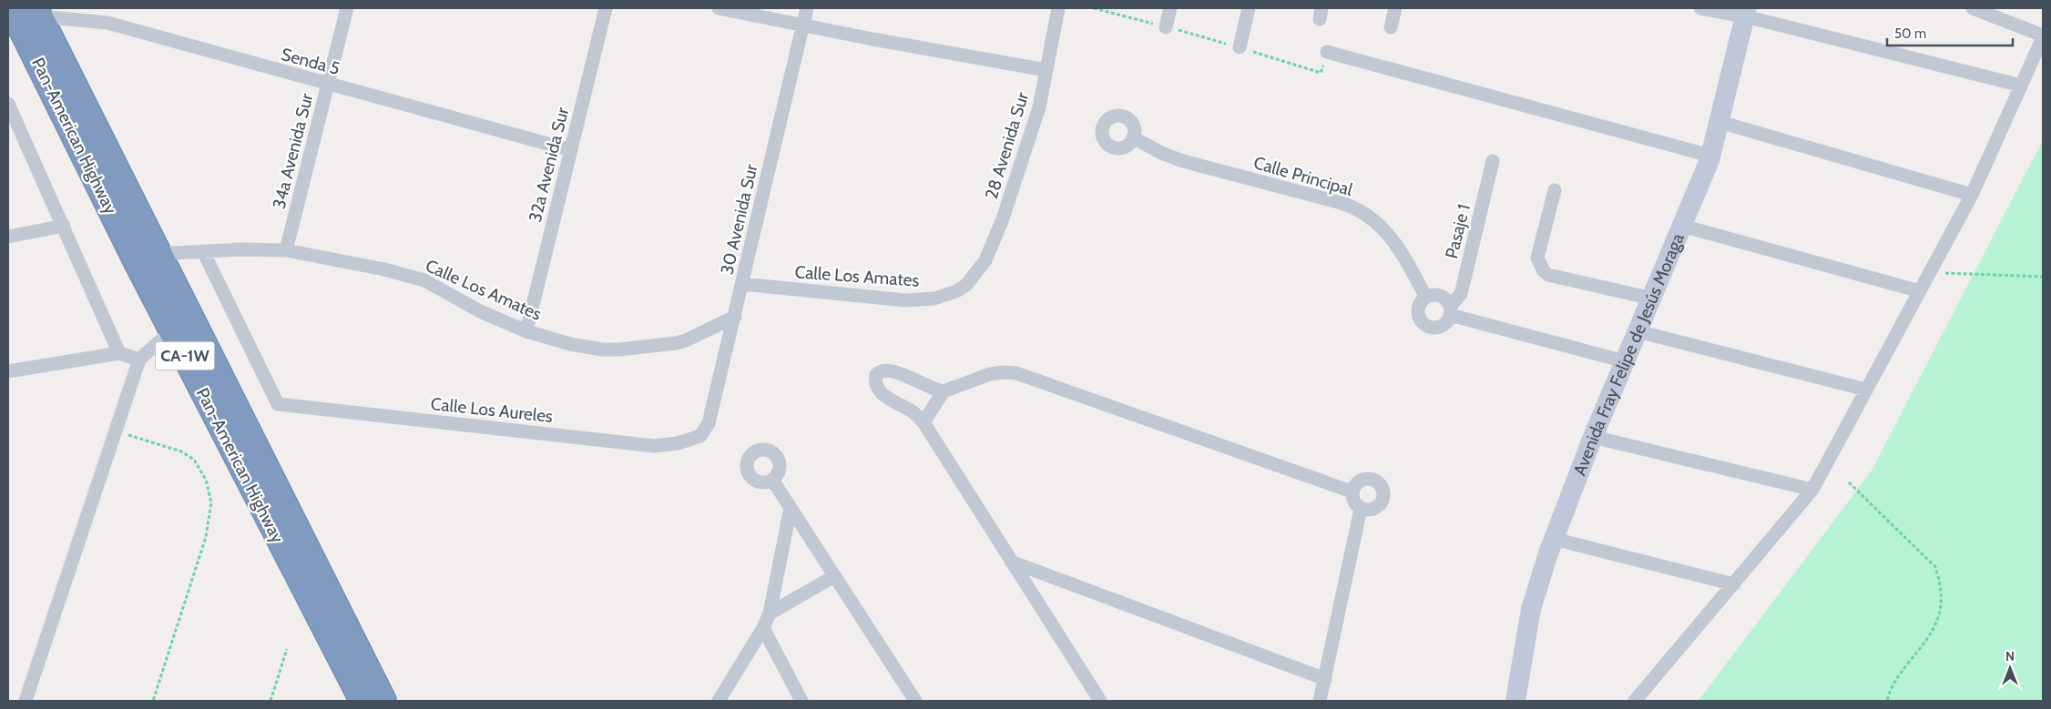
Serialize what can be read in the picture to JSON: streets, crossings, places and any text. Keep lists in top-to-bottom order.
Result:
{
  "streets": {
    "highway": ["Pan-American Highway", "CA-1W"],
    "street": [
      "Senda 5",
      "28 Avenida Sur",
      "34a Avenida Sur",
      "32a Avenida Sur",
      "Calle Principal",
      "30 Avenida Sur",
      "Pasaje 1",
      "Calle Los Amates",
      "Avenida Fray Felipe de Jesús Moraga",
      "Calle Los Aureles"
    ]
  },
  "crossings": [
    ["Senda 5", "Pan-American Highway"],
    ["Senda 5", "34a Avenida Sur"],
    ["Senda 5", "32a Avenida Sur"],
    ["Pan-American Highway", "Calle Los Amates"],
    ["28 Avenida Sur", "Calle Los Amates"],
    ["34a Avenida Sur", "Calle Los Amates"],
    ["32a Avenida Sur", "Calle Los Amates"],
    ["Calle Principal", "Pasaje 1"],
    ["30 Avenida Sur", "Calle Los Amates"],
    ["30 Avenida Sur", "Calle Los Aureles"],
    ["Calle Los Amates", "Calle Los Aureles"]
  ],
  "scale_bar": "50 m",
  "north": "top"
}
